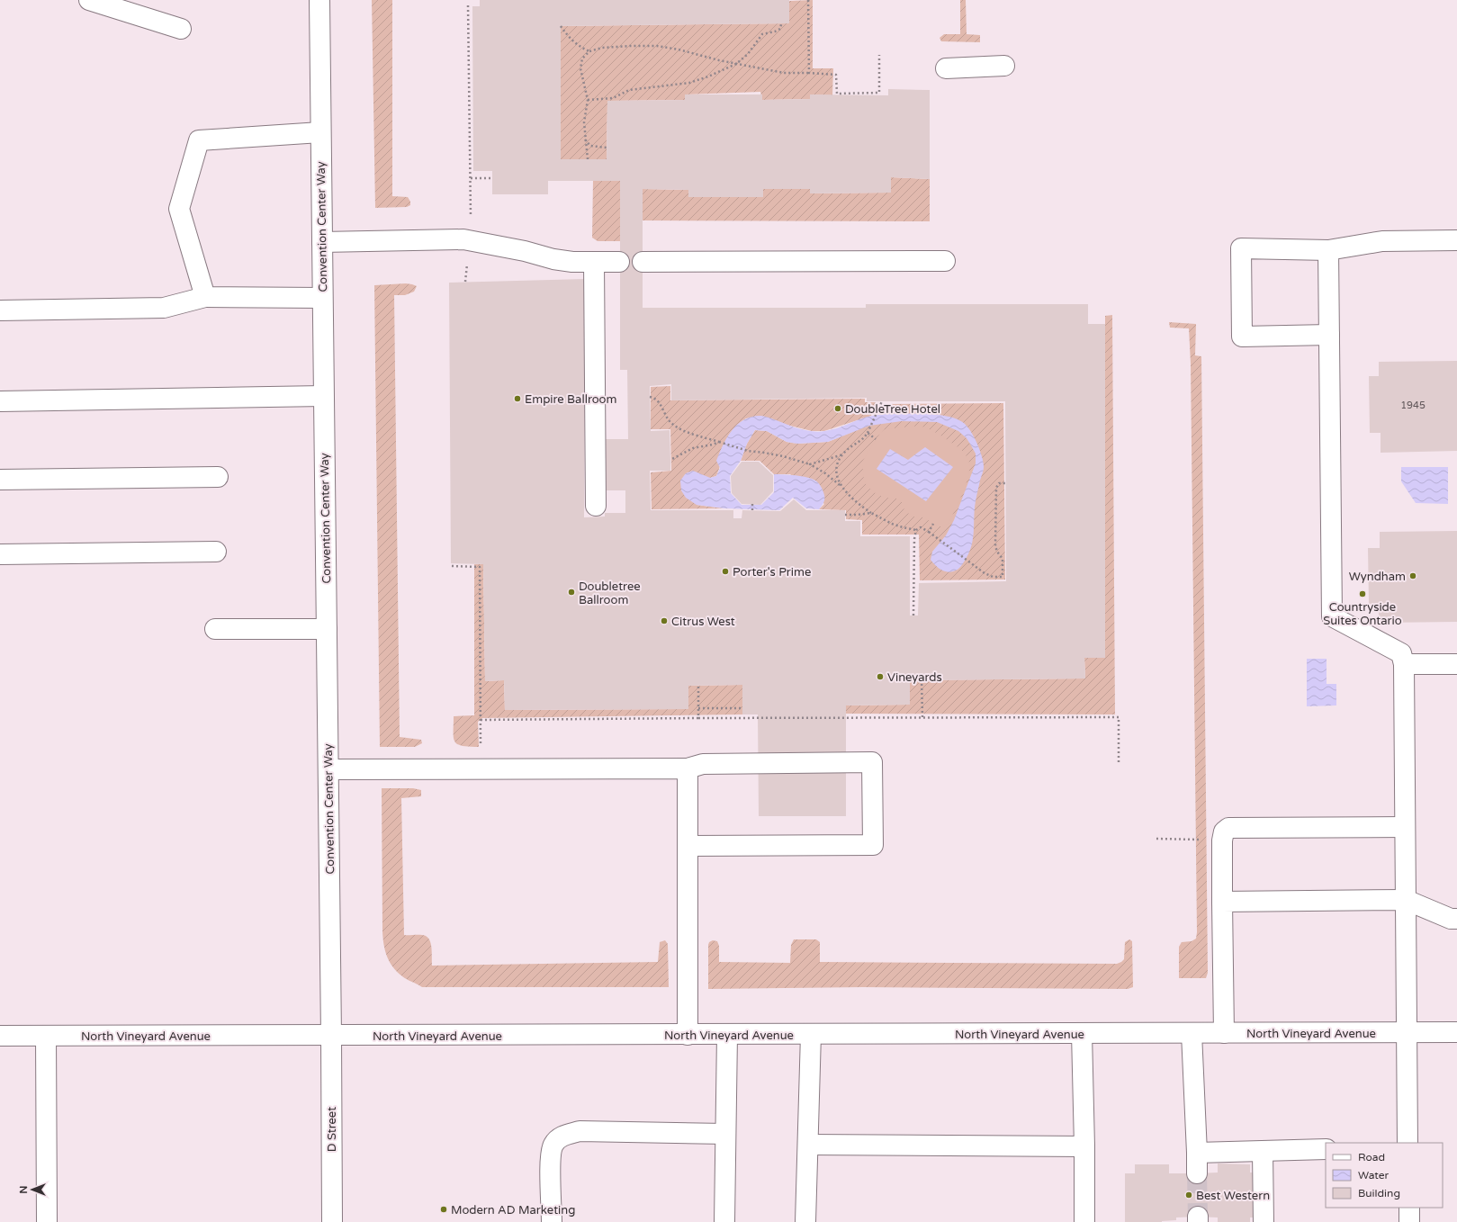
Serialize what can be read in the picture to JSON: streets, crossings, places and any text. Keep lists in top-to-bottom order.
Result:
{
  "streets": {
    "main road": ["Convention Center Way", "North Vineyard Avenue", "D Street"]
  },
  "crossings": [
    ["Convention Center Way", "North Vineyard Avenue"],
    ["Convention Center Way", "D Street"],
    ["North Vineyard Avenue", "D Street"]
  ],
  "places": [
    "Empire Ballroom",
    "DoubleTree Hotel",
    "Porter's Prime",
    "Wyndham",
    "Doubletree Ballroom",
    "Countryside Suites Ontario",
    "Citrus West",
    "Vineyards",
    "Best Western",
    "Modern AD Marketing"
  ],
  "house_numbers": ["1945"],
  "legend": ["Road", "Water", "Building"],
  "north": "left"
}
